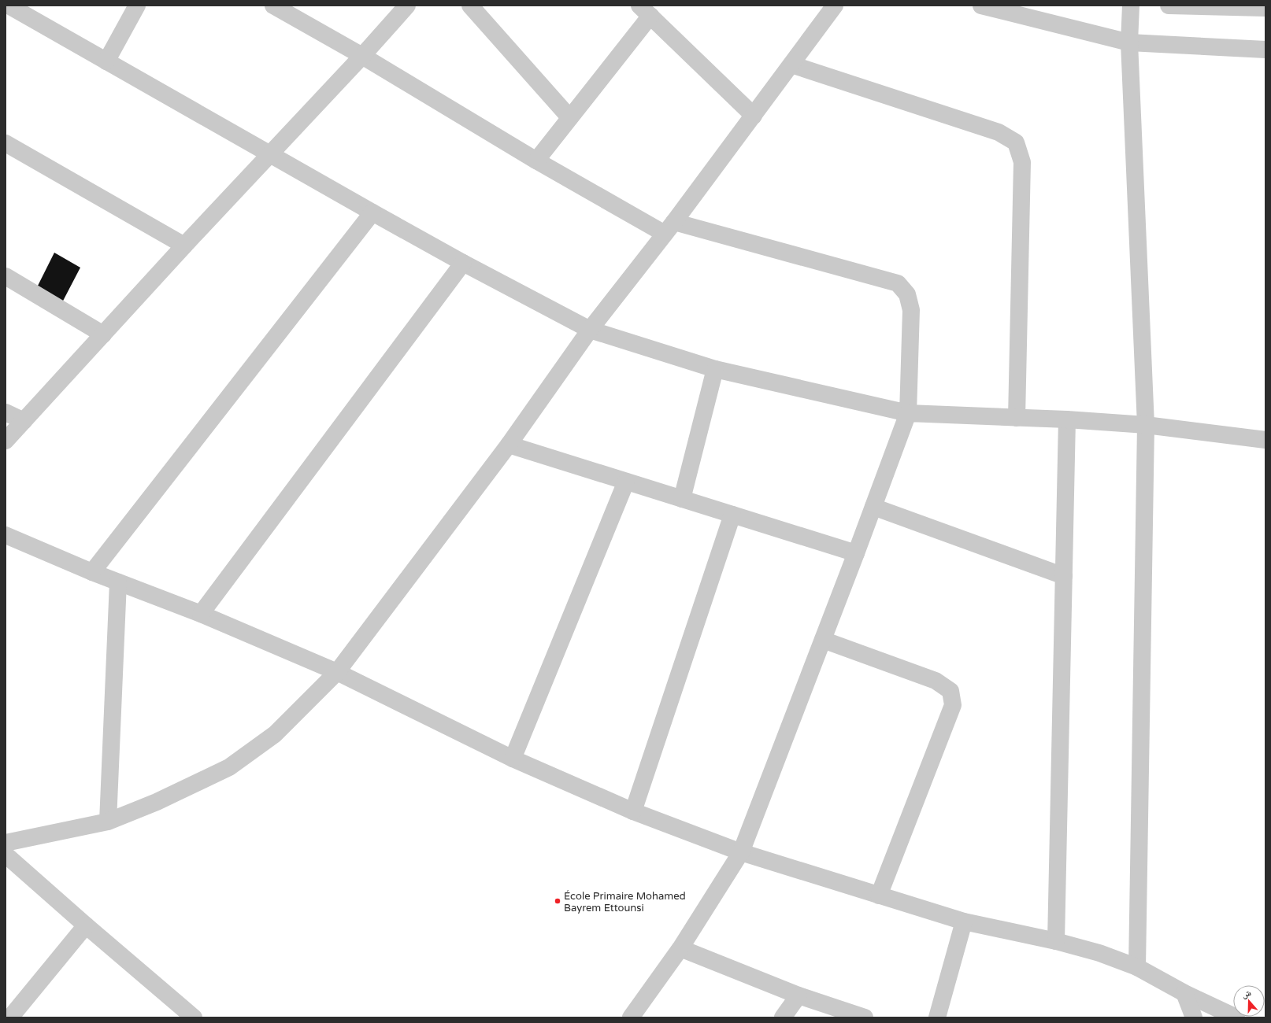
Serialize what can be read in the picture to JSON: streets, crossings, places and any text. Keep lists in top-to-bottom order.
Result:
{
  "places": ["École Primaire Mohamed Bayrem Ettounsi"],
  "north": "top"
}
